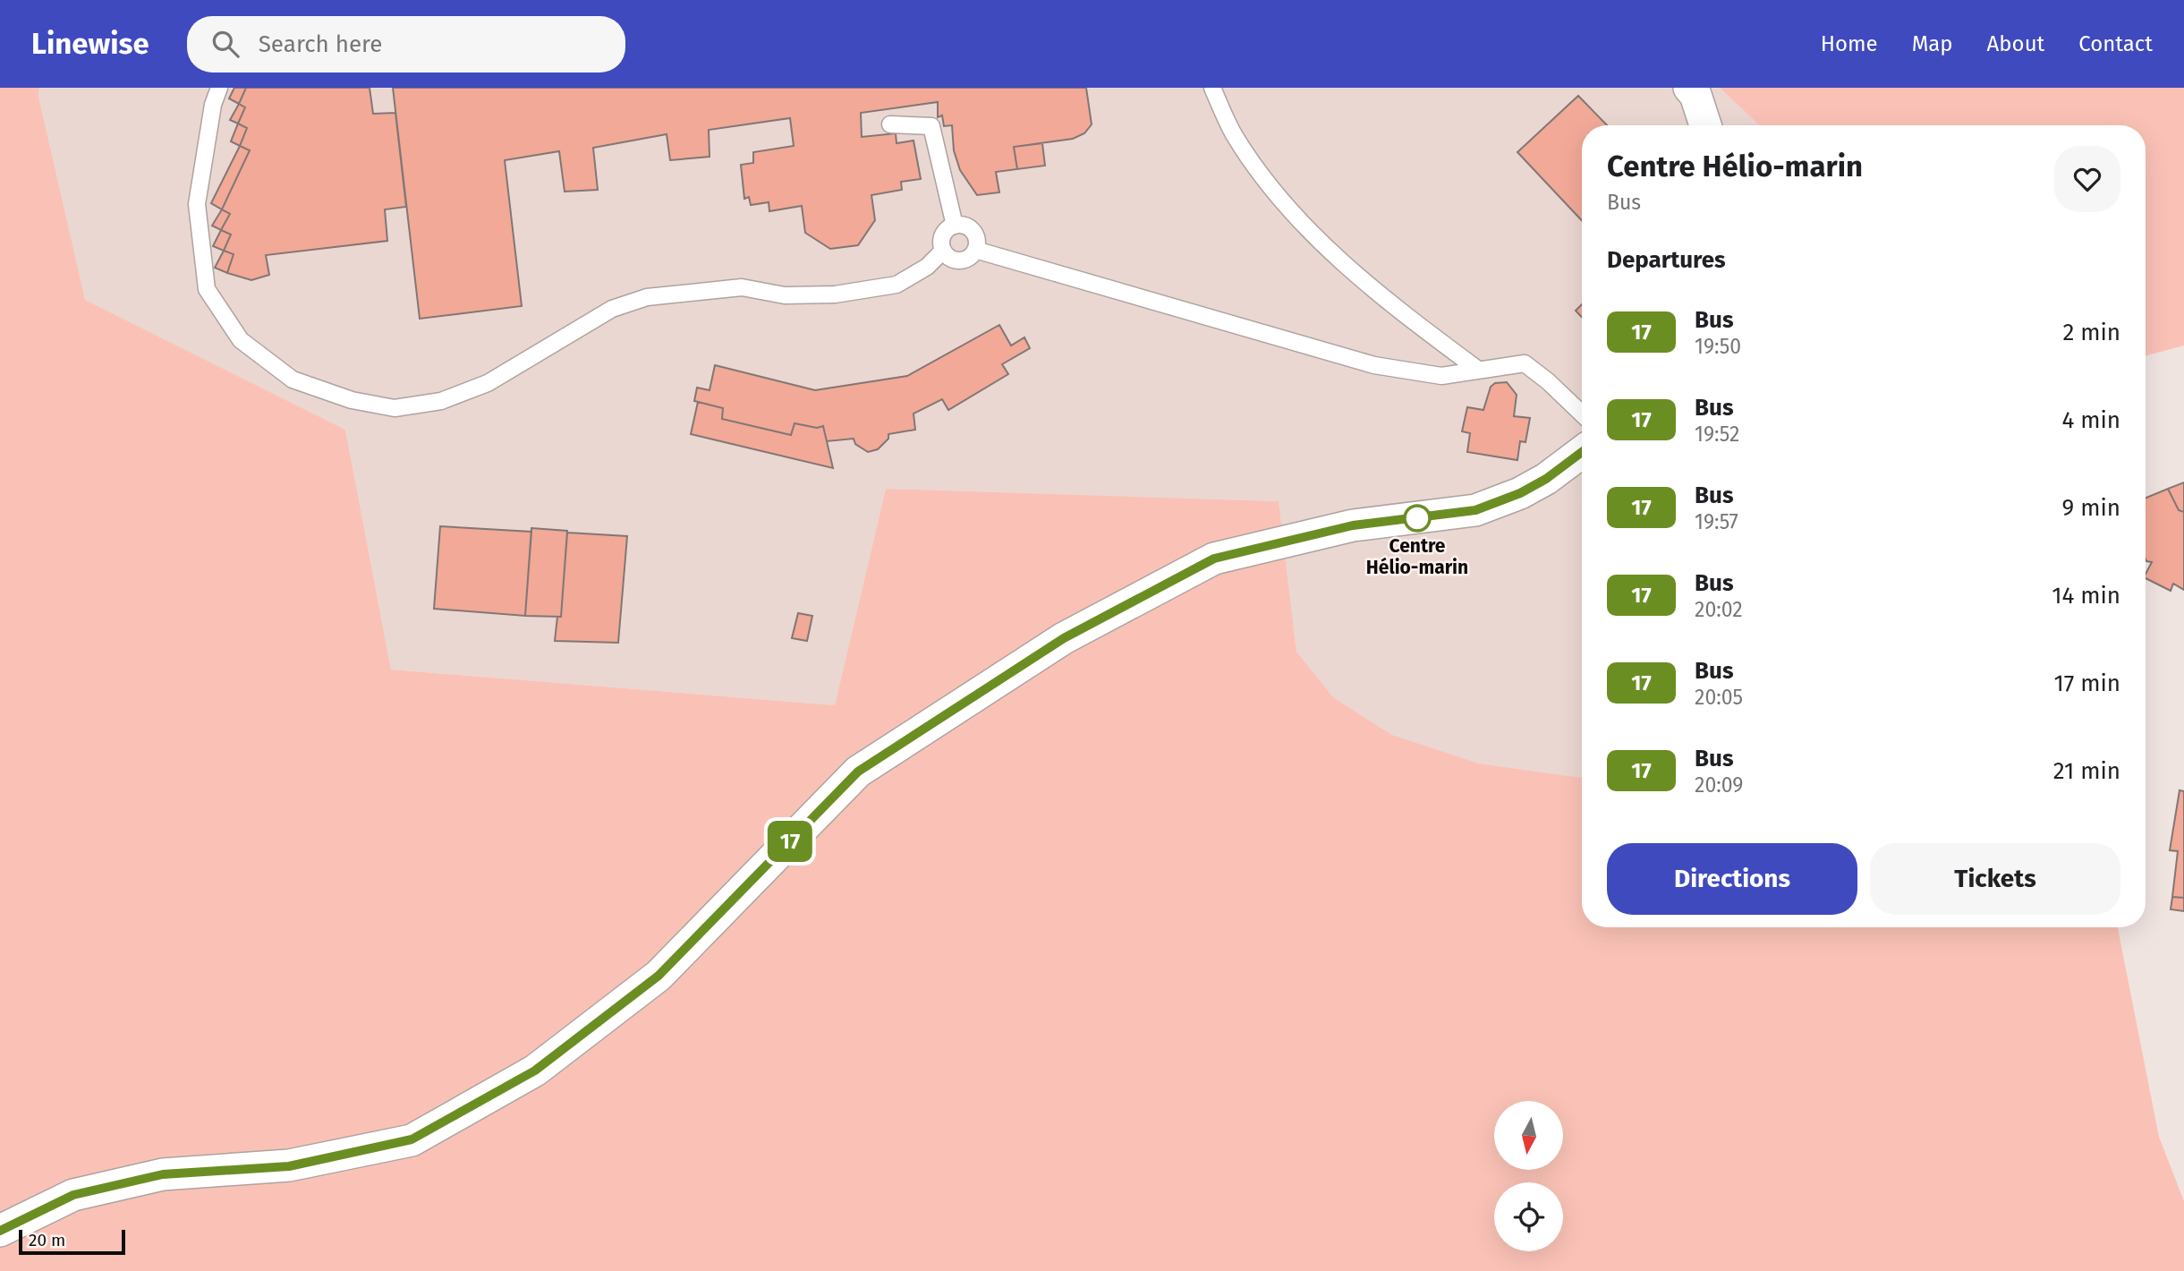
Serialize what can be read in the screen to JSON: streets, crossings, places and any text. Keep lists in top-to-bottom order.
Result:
{
  "places": ["Centre Hélio-marin"],
  "lines": ["bus line 17"],
  "scale_bar": "20 m",
  "north": "bottom",
  "page": {
    "header": "Linewise",
    "search": "Search here",
    "nav": [
      "Home",
      "Map",
      "About",
      "Contact"
    ],
    "on_map": "17",
    "heading": [
      ["Centre Hélio-marin", "Bus"],
      "Departures"
    ],
    "list": [
      {
        "mark": "17",
        "name": "Bus",
        "note": "19:50",
        "value": "2 min"
      },
      {
        "mark": "17",
        "name": "Bus",
        "note": "19:52",
        "value": "4 min"
      },
      {
        "mark": "17",
        "name": "Bus",
        "note": "19:57",
        "value": "9 min"
      },
      {
        "mark": "17",
        "name": "Bus",
        "note": "20:02",
        "value": "14 min"
      },
      {
        "mark": "17",
        "name": "Bus",
        "note": "20:05",
        "value": "17 min"
      },
      {
        "mark": "17",
        "name": "Bus",
        "note": "20:09",
        "value": "21 min"
      }
    ],
    "buttons": ["Directions", "Tickets"],
    "scale": "20 m"
  }
}
